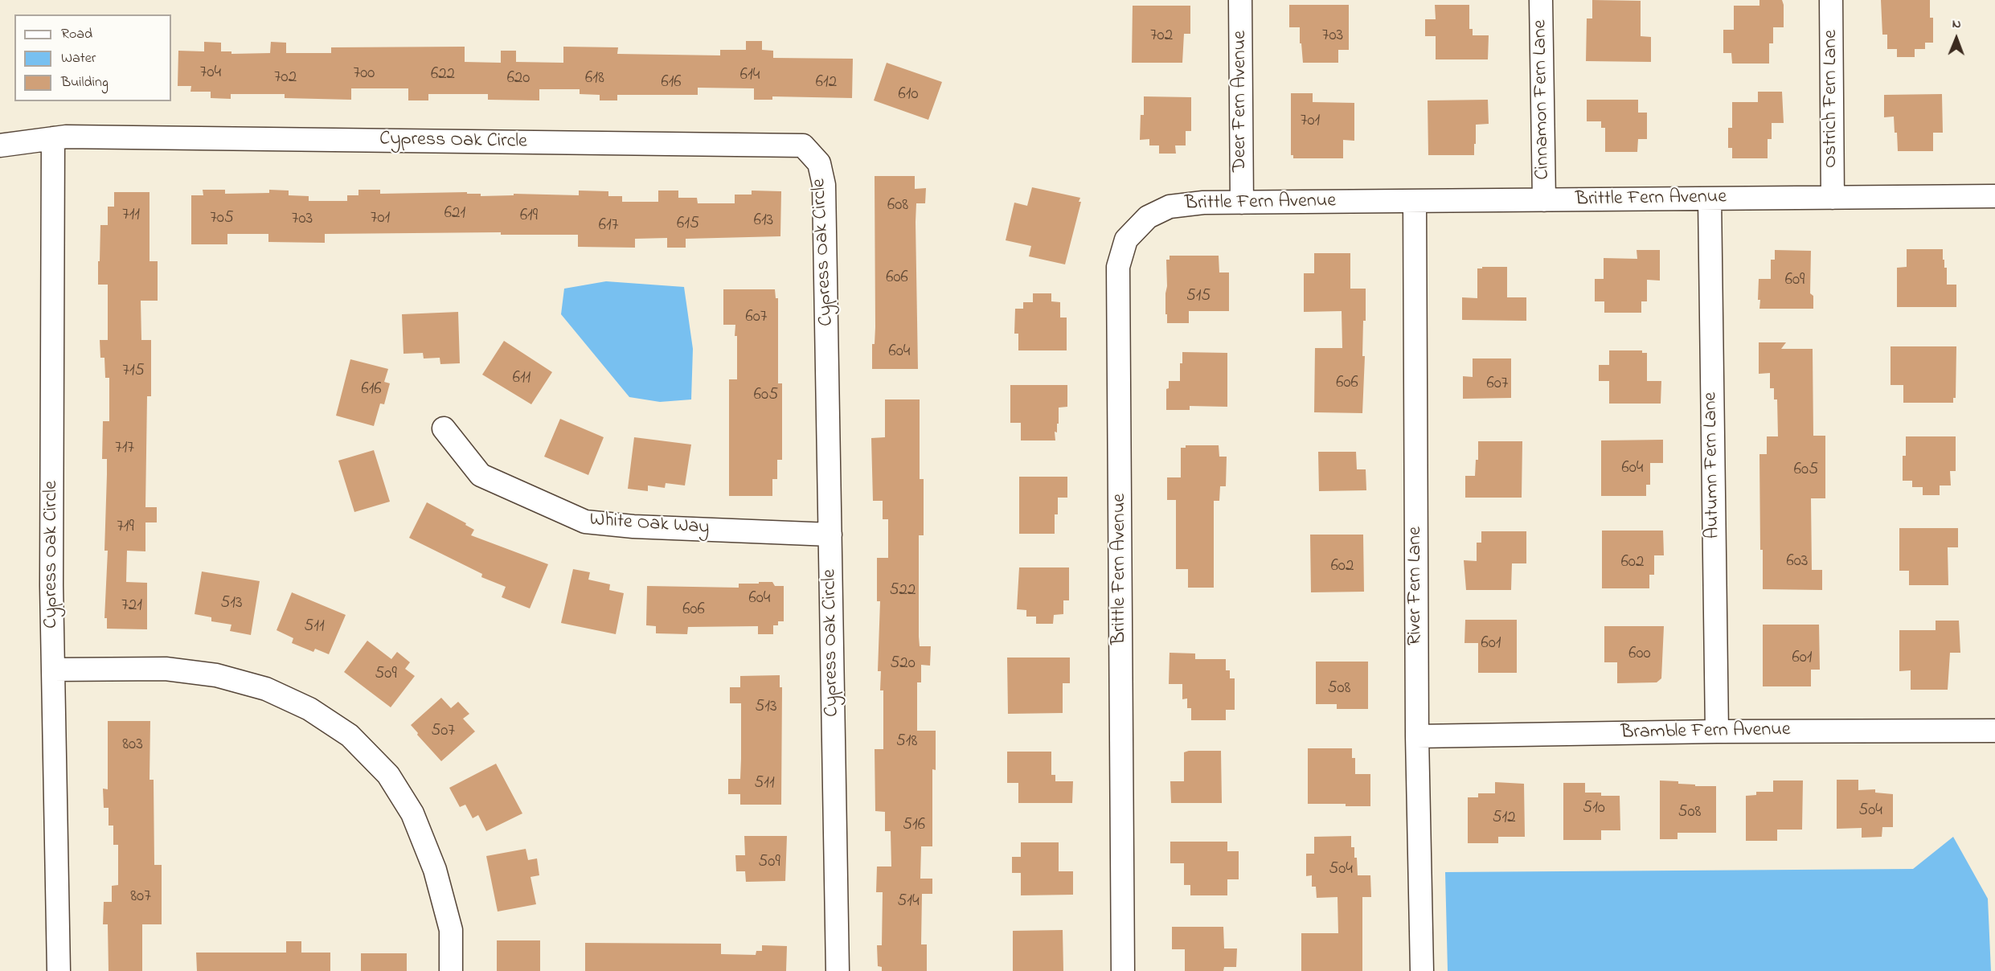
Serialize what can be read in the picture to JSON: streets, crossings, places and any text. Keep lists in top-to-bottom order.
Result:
{
  "streets": {
    "street": [
      "Ostrich Fern Lane",
      "Cinnamon Fern Lane",
      "Deer Fern Avenue",
      "Cypress Oak Circle",
      "Brittle Fern Avenue",
      "Autumn Fern Lane",
      "White Oak Way",
      "River Fern Lane",
      "Bramble Fern Avenue"
    ]
  },
  "crossings": [
    ["Ostrich Fern Lane", "Brittle Fern Avenue"],
    ["Cinnamon Fern Lane", "Brittle Fern Avenue"],
    ["Deer Fern Avenue", "Brittle Fern Avenue"],
    ["Cypress Oak Circle", "White Oak Way"],
    ["Brittle Fern Avenue", "Autumn Fern Lane"],
    ["Brittle Fern Avenue", "River Fern Lane"],
    ["Autumn Fern Lane", "Bramble Fern Avenue"],
    ["River Fern Lane", "Bramble Fern Avenue"]
  ],
  "house_numbers": [
    "702",
    "703",
    "704",
    "700",
    "622",
    "614",
    "702",
    "620",
    "618",
    "616",
    "612",
    "610",
    "701",
    "608",
    "621",
    "711",
    "619",
    "705",
    "701",
    "703",
    "613",
    "615",
    "617",
    "606",
    "609",
    "515",
    "607",
    "604",
    "715",
    "611",
    "606",
    "607",
    "616",
    "605",
    "717",
    "604",
    "605",
    "719",
    "603",
    "602",
    "602",
    "522",
    "604",
    "513",
    "721",
    "606",
    "511",
    "601",
    "600",
    "601",
    "520",
    "509",
    "508",
    "513",
    "507",
    "518",
    "803",
    "511",
    "510",
    "504",
    "508",
    "512",
    "516",
    "509",
    "504",
    "807",
    "514"
  ],
  "legend": ["Road", "Water", "Building"],
  "north": "top"
}
